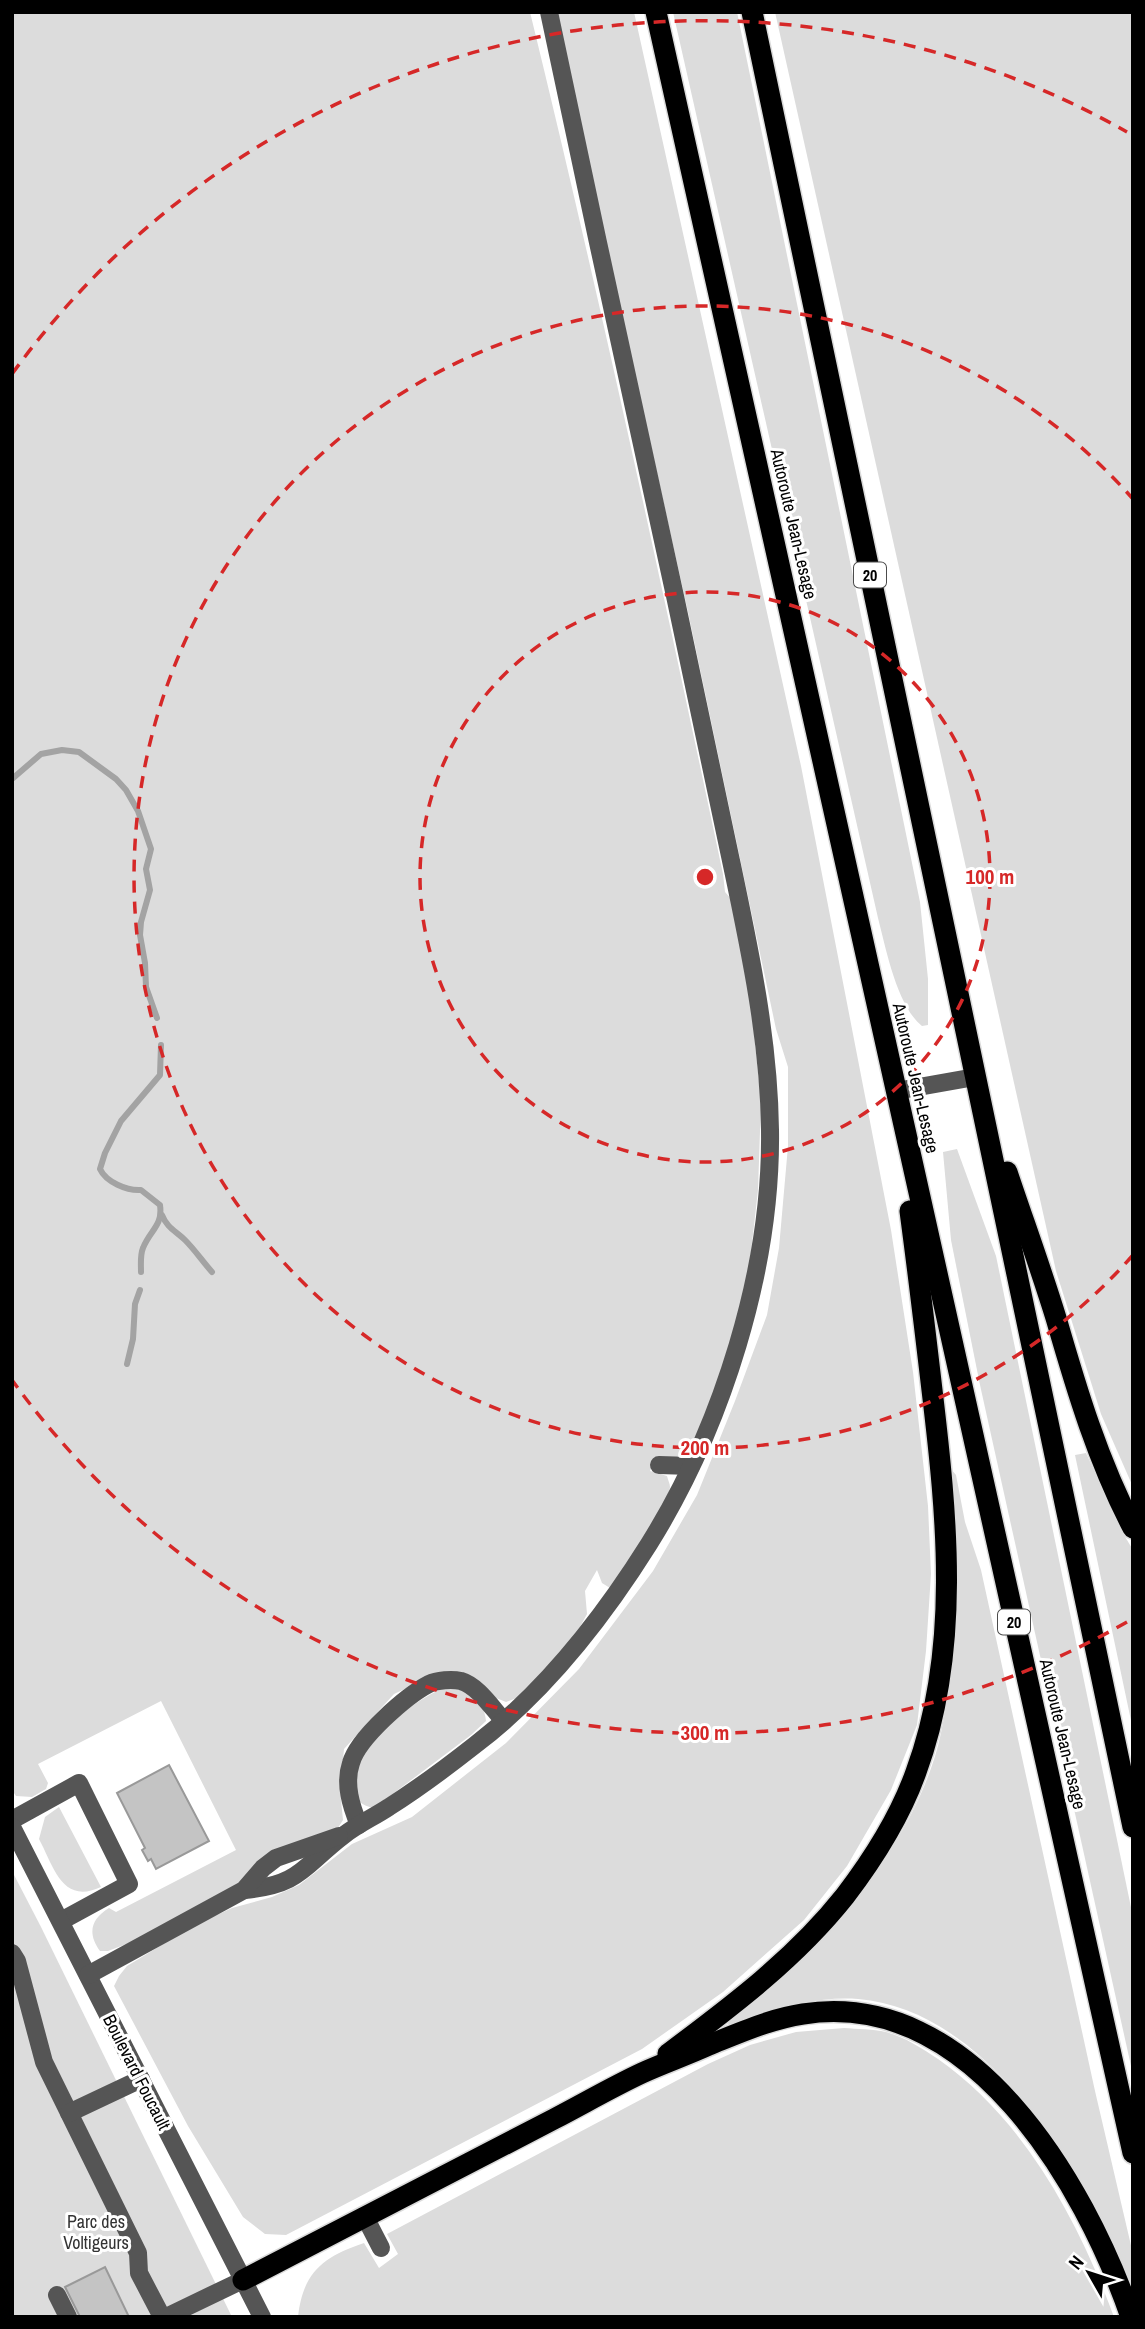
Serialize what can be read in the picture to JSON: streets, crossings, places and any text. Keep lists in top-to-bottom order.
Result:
{
  "streets": {
    "highway": ["Autoroute Jean-Lesage", "20"],
    "street": ["Boulevard Foucault"]
  },
  "parks": ["Parc des Voltigeurs"],
  "north": "top left",
  "rings": ["100 m", "200 m", "300 m"]
}
